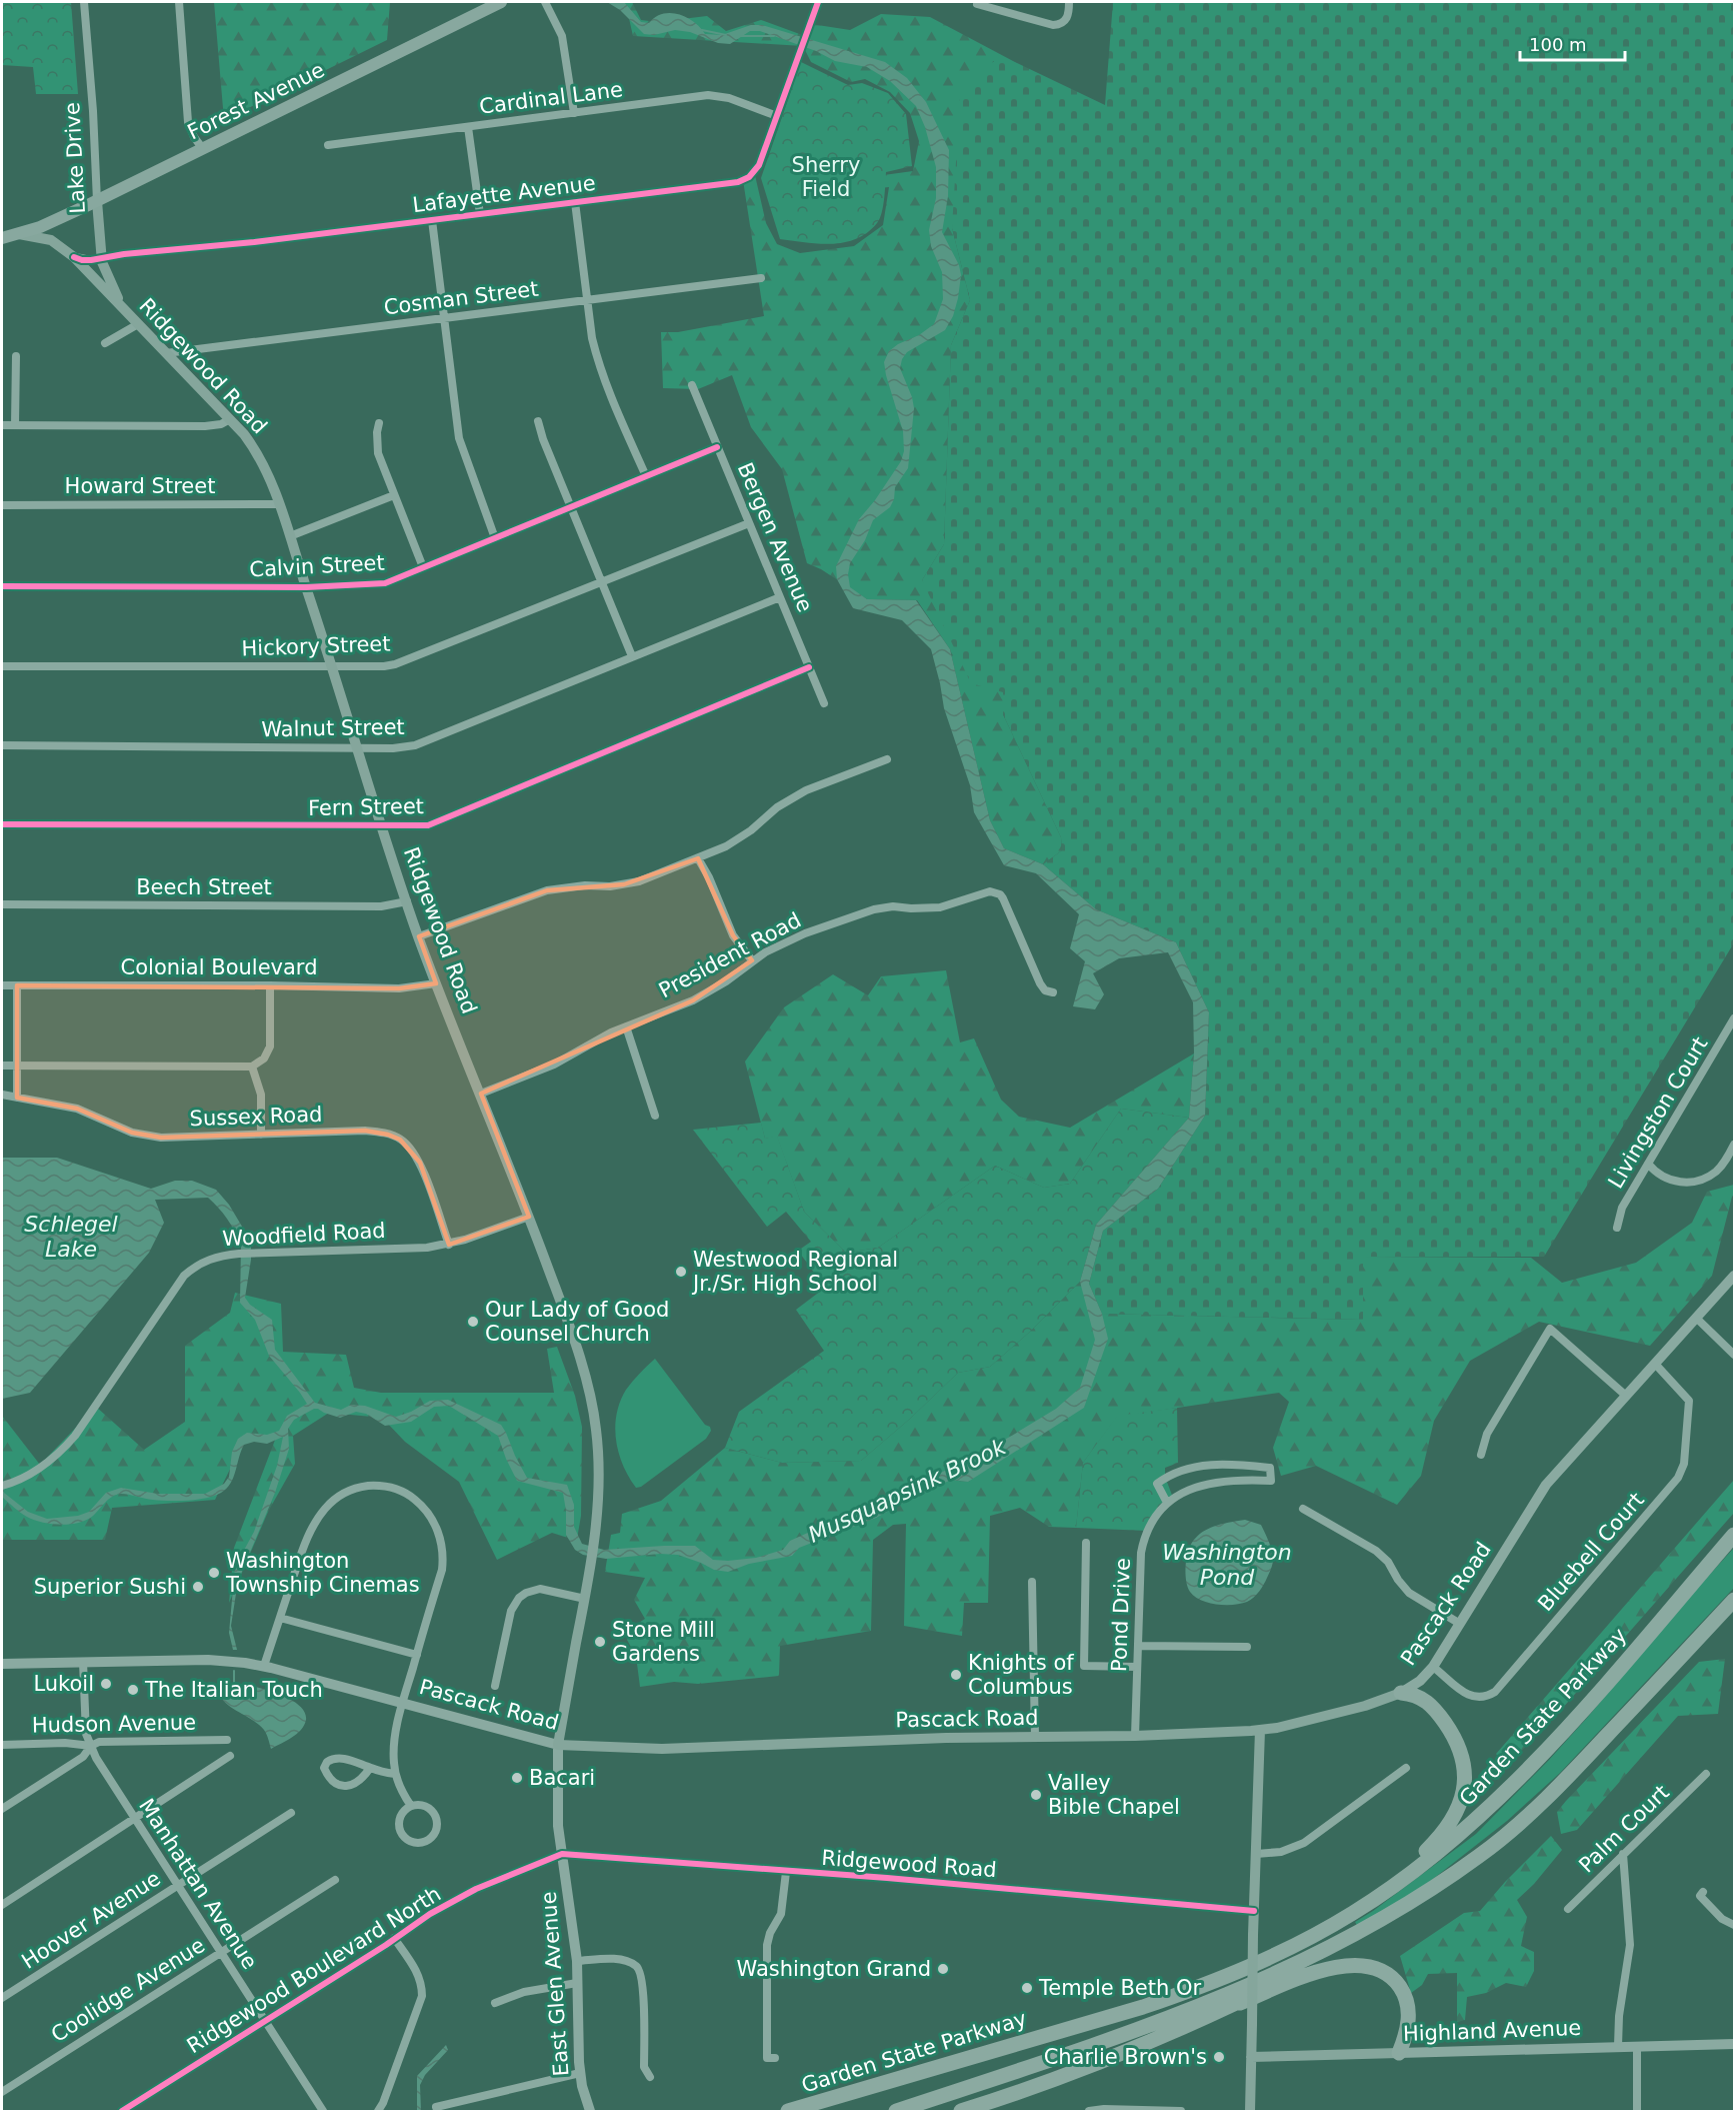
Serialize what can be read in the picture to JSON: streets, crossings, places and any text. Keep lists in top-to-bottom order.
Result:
{
  "streets": {
    "highway": ["Garden State Parkway"],
    "main road": [
      "Forest Avenue",
      "Lake Drive",
      "Ridgewood Road",
      "Pascack Road",
      "Highland Avenue"
    ],
    "street": [
      "Cardinal Lane",
      "Lafayette Avenue",
      "Cosman Street",
      "Howard Street",
      "Bergen Avenue",
      "Calvin Street",
      "Hickory Street",
      "Walnut Street",
      "Fern Street",
      "Beech Street",
      "President Road",
      "Colonial Boulevard",
      "Livingston Court",
      "Sussex Road",
      "Woodfield Road",
      "Bluebell Court",
      "Pond Drive",
      "Hudson Avenue",
      "Palm Court",
      "Manhattan Avenue",
      "Hoover Avenue",
      "Ridgewood Boulevard North",
      "East Glen Avenue",
      "Coolidge Avenue"
    ]
  },
  "crossings": [
    ["Cardinal Lane", "Lafayette Avenue"],
    ["Forest Avenue", "Lake Drive"],
    ["Forest Avenue", "Ridgewood Road"],
    ["Lake Drive", "Lafayette Avenue"],
    ["Lake Drive", "Ridgewood Road"],
    ["Lafayette Avenue", "Ridgewood Road"],
    ["Cosman Street", "Ridgewood Road"],
    ["Ridgewood Road", "Howard Street"],
    ["Ridgewood Road", "Calvin Street"],
    ["Ridgewood Road", "Hickory Street"],
    ["Ridgewood Road", "Walnut Street"],
    ["Ridgewood Road", "Fern Street"],
    ["Ridgewood Road", "Beech Street"],
    ["Ridgewood Road", "President Road"],
    ["Ridgewood Road", "Colonial Boulevard"],
    ["Ridgewood Road", "Woodfield Road"],
    ["Ridgewood Road", "Pascack Road"],
    ["Ridgewood Road", "Ridgewood Boulevard North"],
    ["Ridgewood Road", "East Glen Avenue"],
    ["Bergen Avenue", "Calvin Street"],
    ["Bergen Avenue", "Hickory Street"],
    ["Bergen Avenue", "Walnut Street"],
    ["Bergen Avenue", "Fern Street"],
    ["Sussex Road", "Woodfield Road"],
    ["Bluebell Court", "Pascack Road"],
    ["Pascack Road", "Pond Drive"],
    ["Pascack Road", "Manhattan Avenue"],
    ["Pascack Road", "East Glen Avenue"],
    ["Hudson Avenue", "Manhattan Avenue"],
    ["Manhattan Avenue", "Hoover Avenue"],
    ["Manhattan Avenue", "Ridgewood Boulevard North"],
    ["Manhattan Avenue", "Coolidge Avenue"],
    ["Ridgewood Boulevard North", "East Glen Avenue"]
  ],
  "water": ["Schlegel Lake", "Musquapsink Brook", "Washington Pond"],
  "parks": ["Sherry Field"],
  "places": [
    "Westwood Regional Jr./Sr. High School",
    "Our Lady of Good Counsel Church",
    "Washington Township Cinemas",
    "Superior Sushi",
    "Stone Mill Gardens",
    "Knights of Columbus",
    "Lukoil",
    "The Italian Touch",
    "Bacari",
    "Valley Bible Chapel",
    "Washington Grand",
    "Temple Beth Or",
    "Charlie Brown's"
  ],
  "scale_bar": "100 m"
}
